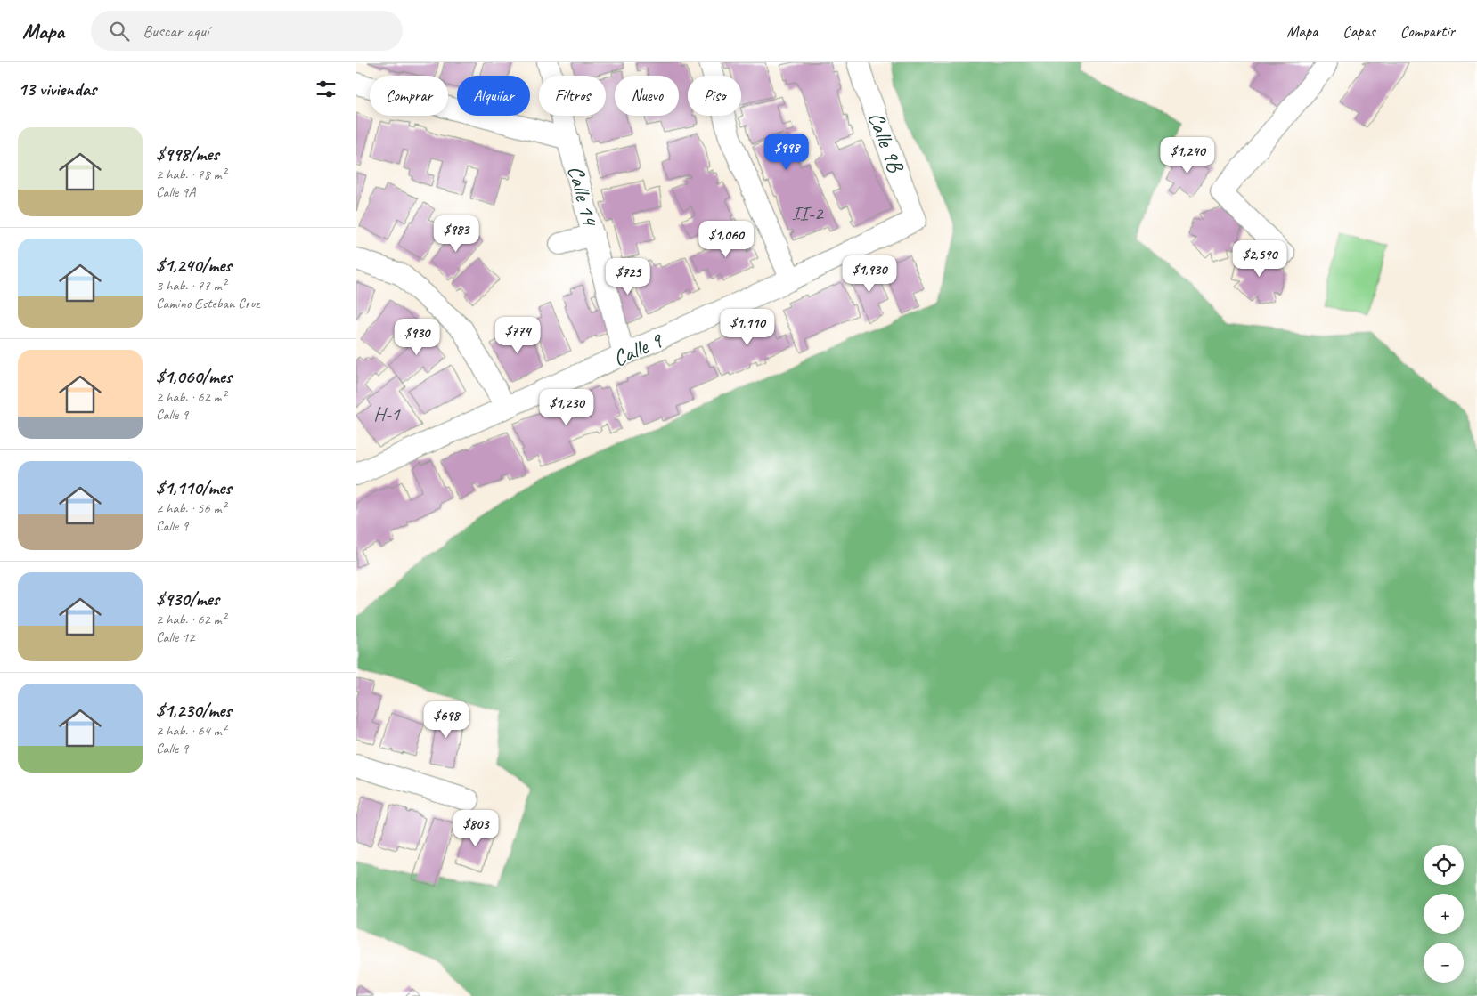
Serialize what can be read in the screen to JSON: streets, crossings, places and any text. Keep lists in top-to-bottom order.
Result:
{
  "streets": {
    "street": ["Calle 9B", "Calle 14", "Calle 9"]
  },
  "crossings": [
    ["Calle 9B", "Calle 9"],
    ["Calle 14", "Calle 9"]
  ],
  "house_numbers": ["II-2", "H-1"],
  "page": {
    "header": "Mapa",
    "search": "Buscar aquí",
    "nav": ["Mapa", "Capas", "Compartir"],
    "heading": "13 viviendas",
    "chip": [
      "Comprar",
      "Alquilar",
      "Filtros",
      "Nuevo",
      "Piso"
    ],
    "list": [
      {
        "name": "$998/mes",
        "note": "2 hab. · 78 m² · Calle 9A"
      },
      {
        "name": "$1,240/mes",
        "note": "3 hab. · 77 m² · Camino Esteban Cruz"
      },
      {
        "name": "$1,060/mes",
        "note": "2 hab. · 62 m² · Calle 9"
      },
      {
        "name": "$1,110/mes",
        "note": "2 hab. · 56 m² · Calle 9"
      },
      {
        "name": "$930/mes",
        "note": "2 hab. · 62 m² · Calle 12"
      },
      {
        "name": "$1,230/mes",
        "note": "2 hab. · 64 m² · Calle 9"
      }
    ],
    "price": [
      "$998",
      "$1,240",
      "$983",
      "$1,060",
      "$2,590",
      "$1,930",
      "$725",
      "$1,110",
      "$774",
      "$930",
      "$1,230",
      "$698",
      "$803"
    ],
    "map_buttons": ["+", "−"]
  }
}
